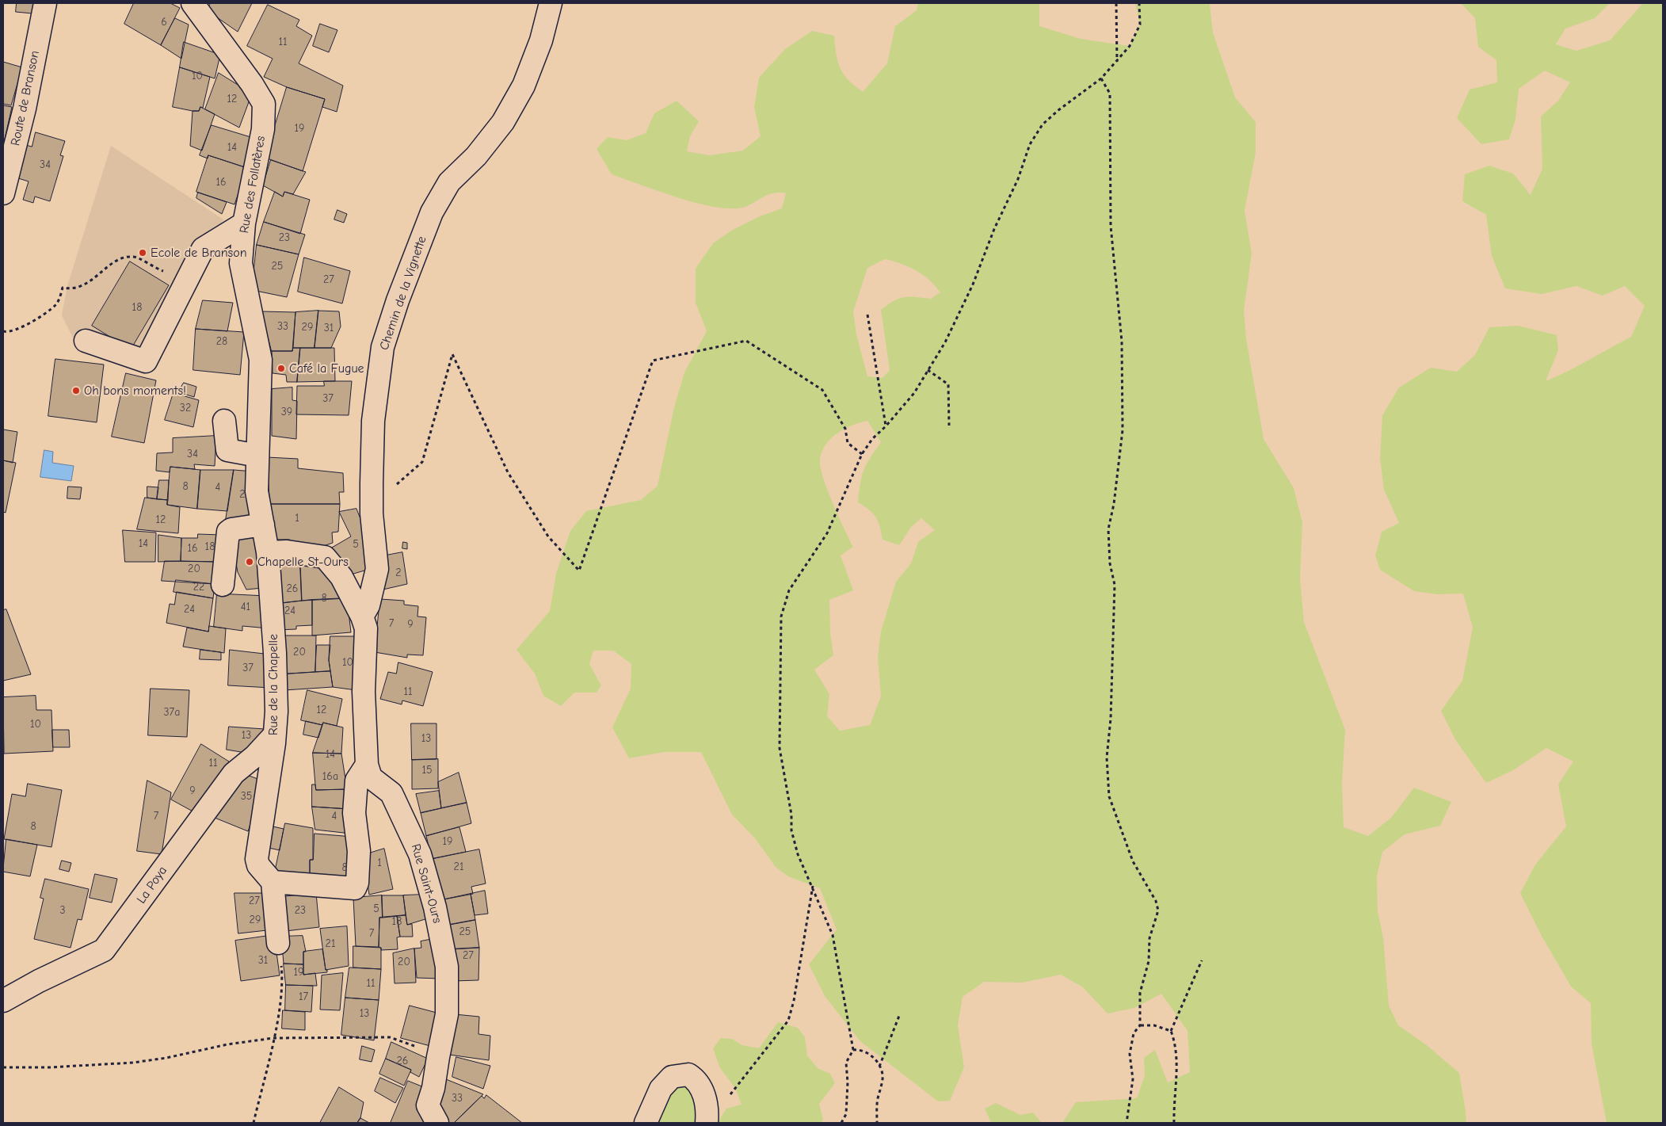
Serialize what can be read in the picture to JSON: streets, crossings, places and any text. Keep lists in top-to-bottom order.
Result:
{
  "streets": {
    "street": [
      "Route de Branson",
      "Rue des Follatères",
      "Chemin de la Vignette",
      "Rue de la Chapelle",
      "Rue Saint-Ours",
      "La Poya"
    ]
  },
  "crossings": [
    ["Rue des Follatères", "Rue de la Chapelle"],
    ["Rue des Follatères", "Rue Saint-Ours"],
    ["Chemin de la Vignette", "Rue Saint-Ours"],
    ["Rue de la Chapelle", "Rue Saint-Ours"],
    ["Rue de la Chapelle", "La Poya"]
  ],
  "places": [
    "Ecole de Branson",
    "Café la Fugue",
    "Oh bons moments!",
    "Chapelle St-Ours"
  ],
  "house_numbers": [
    "6",
    "11",
    "10",
    "12",
    "19",
    "14",
    "34",
    "16",
    "23",
    "25",
    "27",
    "18",
    "33",
    "29",
    "31",
    "28",
    "37",
    "32",
    "39",
    "34",
    "8",
    "4",
    "2",
    "1",
    "12",
    "14",
    "5",
    "18",
    "16",
    "20",
    "2",
    "22",
    "26",
    "8",
    "41",
    "24",
    "24",
    "7",
    "9",
    "20",
    "10",
    "37",
    "11",
    "12",
    "37a",
    "10",
    "13",
    "13",
    "14",
    "11",
    "15",
    "16a",
    "9",
    "35",
    "7",
    "4",
    "8",
    "19",
    "1",
    "21",
    "8",
    "27",
    "5",
    "3",
    "23",
    "29",
    "18",
    "25",
    "7",
    "21",
    "27",
    "31",
    "20",
    "19",
    "11",
    "17",
    "13",
    "26",
    "33"
  ]
}
